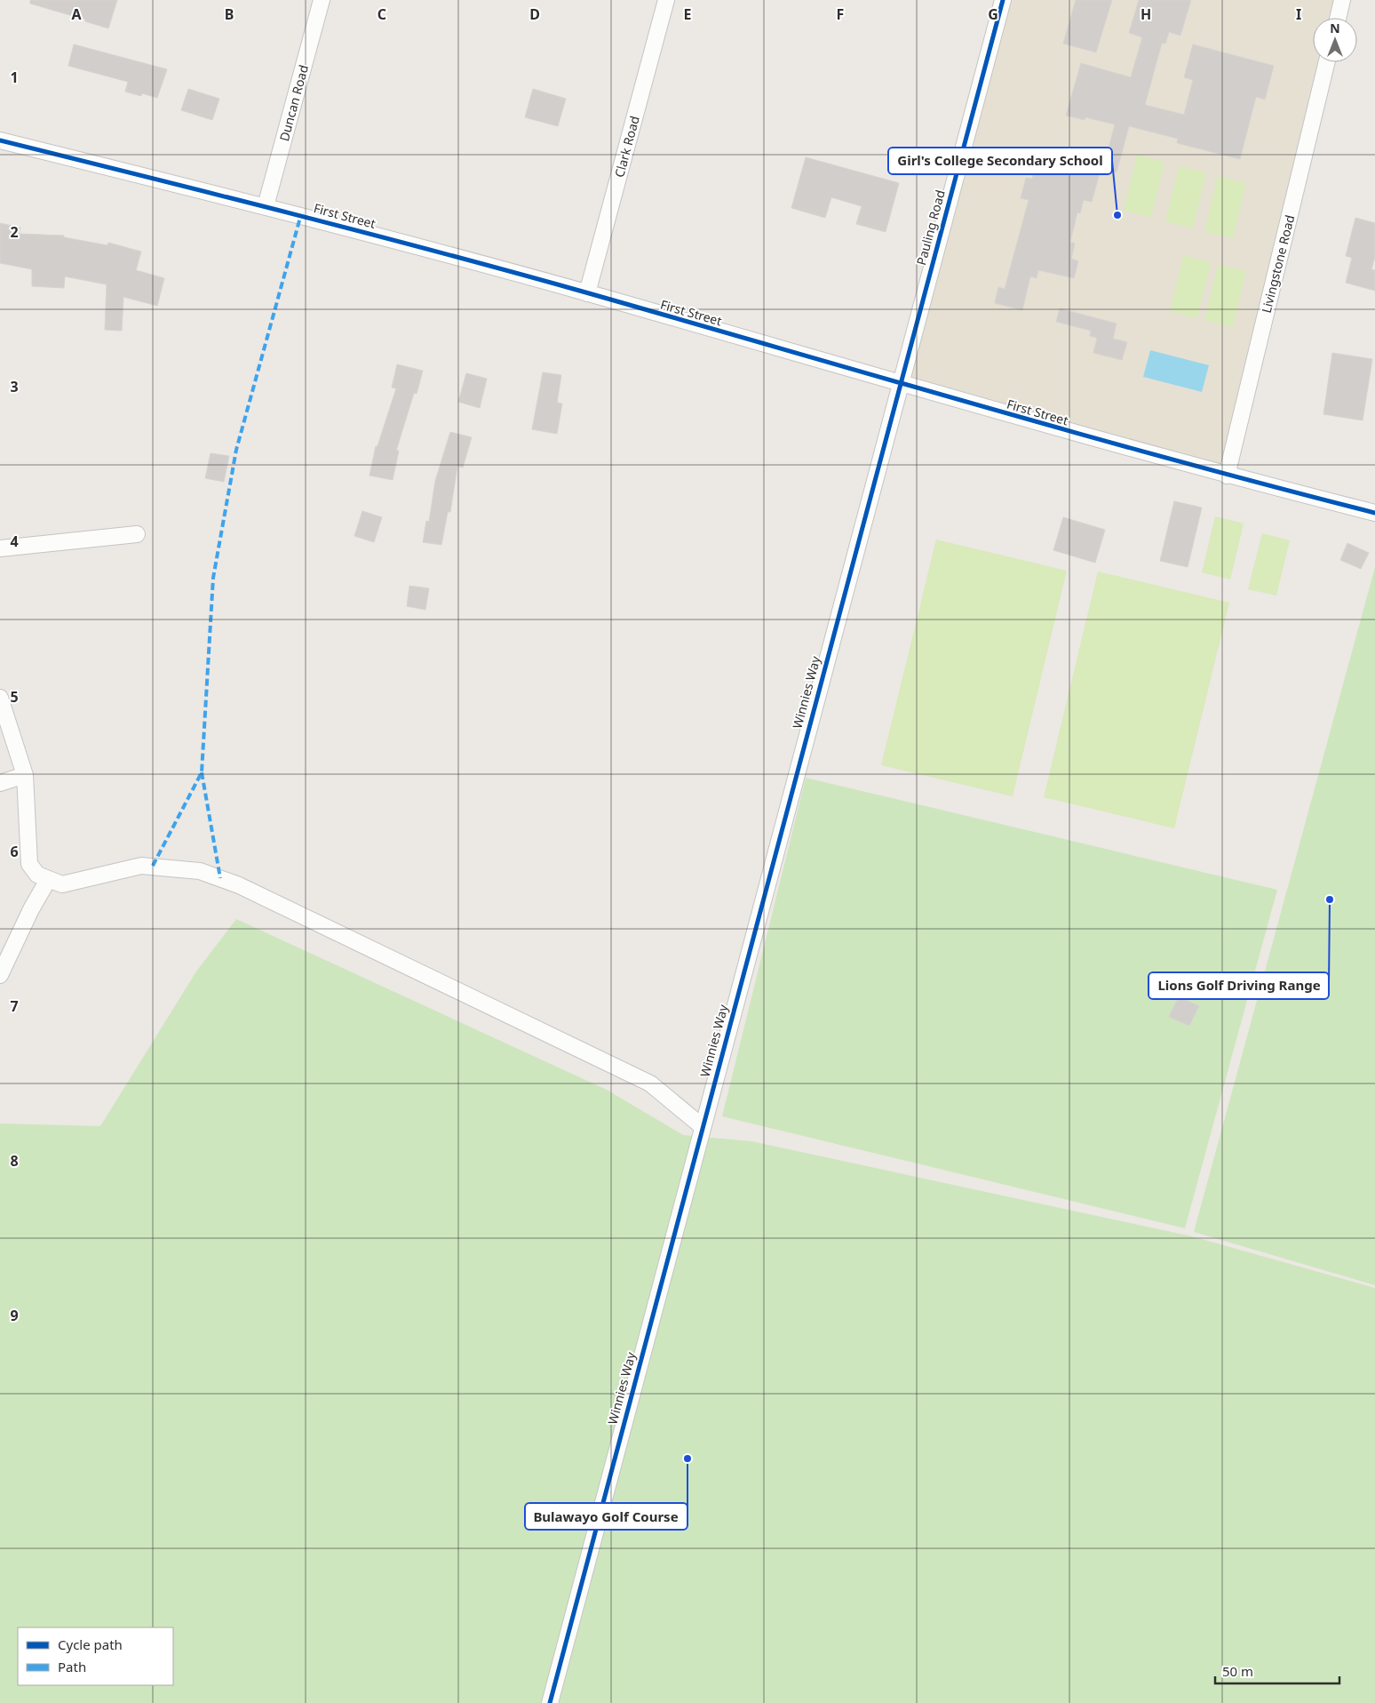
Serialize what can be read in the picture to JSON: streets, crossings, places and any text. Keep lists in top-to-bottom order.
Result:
{
  "streets": {
    "street": [
      "Duncan Road",
      "Clark Road",
      "First Street",
      "Pauling Road",
      "Livingstone Road",
      "Winnies Way"
    ]
  },
  "crossings": [
    ["Duncan Road", "First Street"],
    ["Clark Road", "First Street"],
    ["First Street", "Pauling Road"],
    ["First Street", "Livingstone Road"],
    ["First Street", "Winnies Way"],
    ["Pauling Road", "Winnies Way"]
  ],
  "places": ["Girl's College Secondary School", "Lions Golf Driving Range", "Bulawayo Golf Course"],
  "legend": ["Cycle path", "Path"],
  "scale_bar": "50 m",
  "north": "top",
  "grid": {
    "columns": [
      "A",
      "B",
      "C",
      "D",
      "E",
      "F",
      "G",
      "H",
      "I"
    ],
    "rows": [
      "1",
      "2",
      "3",
      "4",
      "5",
      "6",
      "7",
      "8",
      "9"
    ]
  }
}
